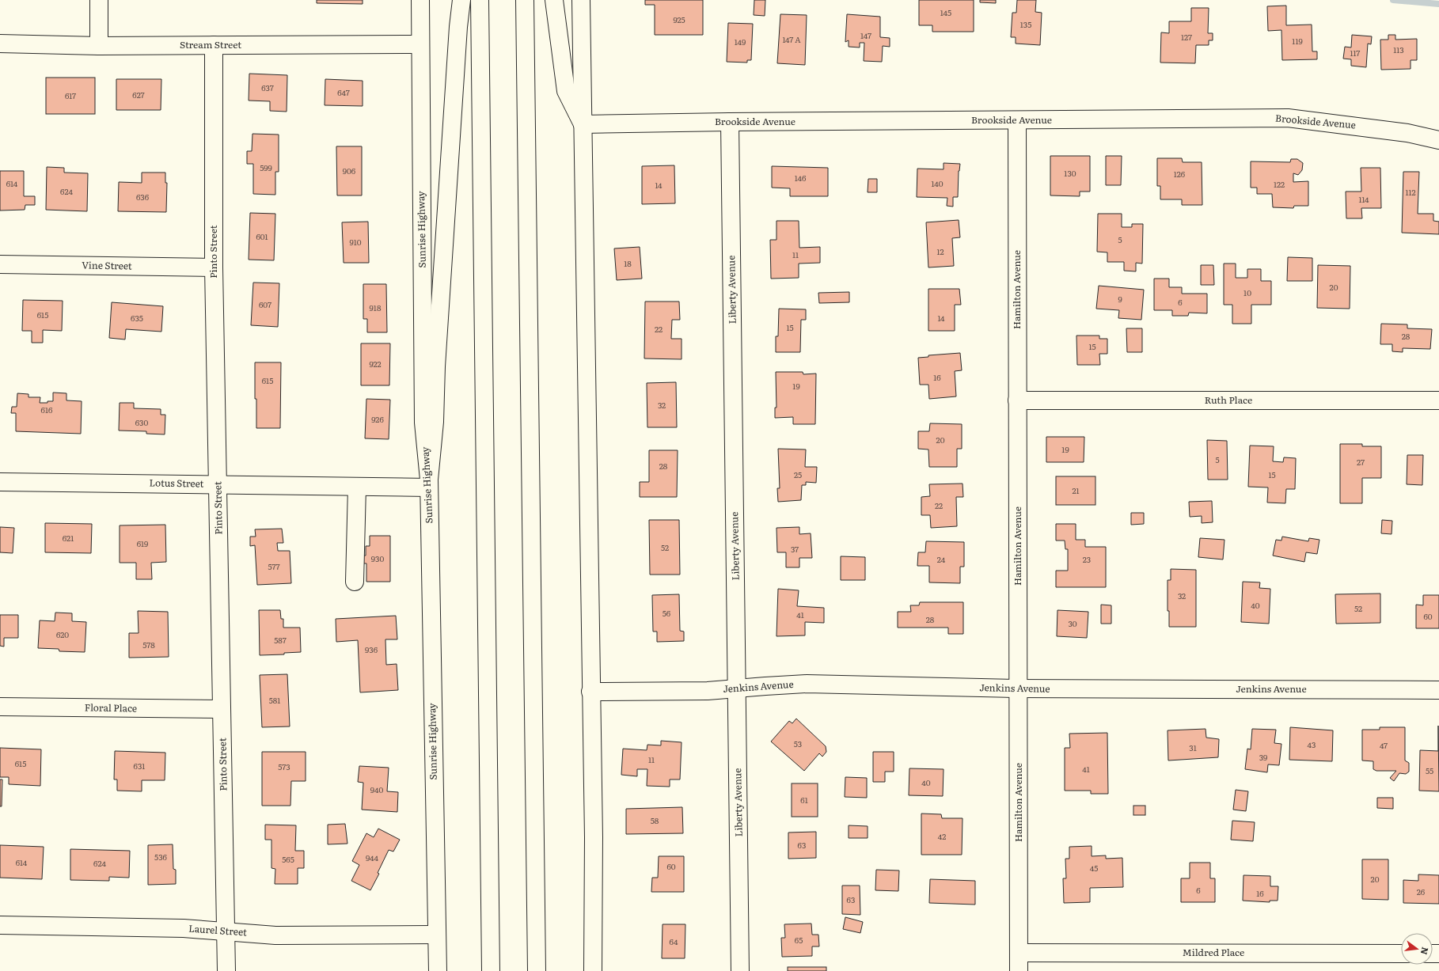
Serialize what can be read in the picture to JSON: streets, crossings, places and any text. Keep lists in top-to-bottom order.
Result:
{
  "streets": {
    "main road": [
      "Stream Street",
      "Brookside Avenue",
      "Sunrise Highway",
      "Pinto Street",
      "Vine Street",
      "Liberty Avenue",
      "Hamilton Avenue",
      "Ruth Place",
      "Lotus Street",
      "Jenkins Avenue",
      "Floral Place",
      "Laurel Street",
      "Mildred Place"
    ]
  },
  "crossings": [
    ["Stream Street", "Sunrise Highway"],
    ["Stream Street", "Pinto Street"],
    ["Brookside Avenue", "Liberty Avenue"],
    ["Brookside Avenue", "Hamilton Avenue"],
    ["Sunrise Highway", "Lotus Street"],
    ["Sunrise Highway", "Laurel Street"],
    ["Pinto Street", "Vine Street"],
    ["Pinto Street", "Lotus Street"],
    ["Pinto Street", "Floral Place"],
    ["Pinto Street", "Laurel Street"],
    ["Liberty Avenue", "Jenkins Avenue"],
    ["Hamilton Avenue", "Ruth Place"],
    ["Hamilton Avenue", "Jenkins Avenue"],
    ["Hamilton Avenue", "Mildred Place"]
  ],
  "house_numbers": [
    "145",
    "925",
    "135",
    "147",
    "127",
    "147 A",
    "119",
    "149",
    "113",
    "117",
    "637",
    "647",
    "627",
    "617",
    "599",
    "906",
    "130",
    "126",
    "146",
    "614",
    "140",
    "122",
    "14",
    "624",
    "112",
    "636",
    "114",
    "601",
    "5",
    "910",
    "12",
    "11",
    "18",
    "20",
    "10",
    "9",
    "6",
    "607",
    "918",
    "615",
    "635",
    "14",
    "15",
    "22",
    "28",
    "15",
    "922",
    "16",
    "615",
    "19",
    "32",
    "616",
    "926",
    "630",
    "20",
    "19",
    "5",
    "27",
    "28",
    "25",
    "15",
    "21",
    "22",
    "621",
    "619",
    "52",
    "37",
    "930",
    "24",
    "23",
    "577",
    "32",
    "40",
    "52",
    "56",
    "41",
    "60",
    "28",
    "30",
    "620",
    "587",
    "578",
    "936",
    "581",
    "53",
    "43",
    "47",
    "31",
    "39",
    "11",
    "615",
    "631",
    "573",
    "41",
    "55",
    "40",
    "940",
    "61",
    "58",
    "42",
    "63",
    "536",
    "944",
    "565",
    "614",
    "624",
    "60",
    "45",
    "20",
    "6",
    "26",
    "16",
    "63",
    "65",
    "64"
  ],
  "north": "right"
}
